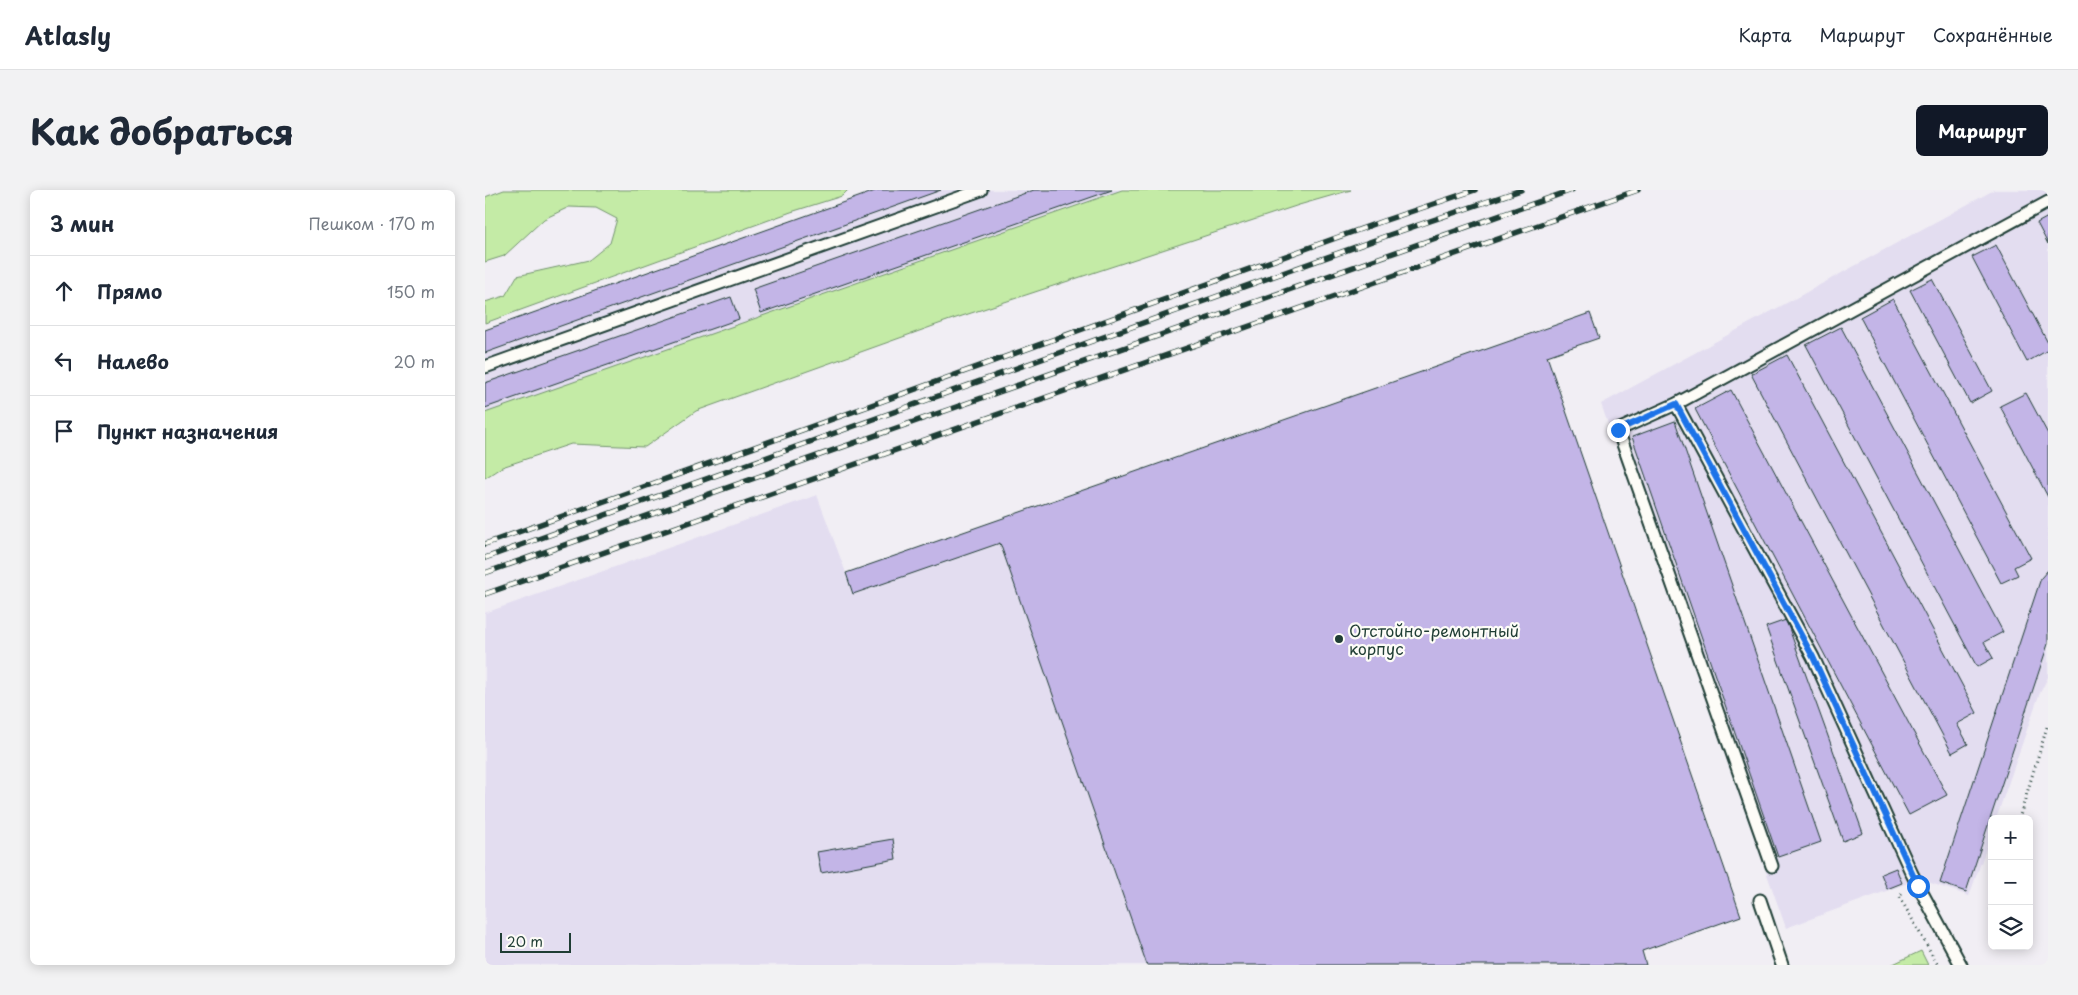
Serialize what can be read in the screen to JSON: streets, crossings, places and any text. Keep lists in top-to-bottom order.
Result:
{
  "places": ["Отстойно-ремонтный корпус"],
  "scale_bar": "20 m",
  "page": {
    "header": "Atlasly",
    "nav": ["Карта", "Маршрут", "Сохранённые"],
    "title": "Как добраться",
    "buttons": "Маршрут",
    "heading": ["3 мин", "Пешком · 170 m"],
    "list": [
      ["Прямо", "150 m"],
      ["Налево", "20 m"],
      "Пункт назначения"
    ],
    "map_buttons": ["+", "−"],
    "scale": "20 m"
  }
}
